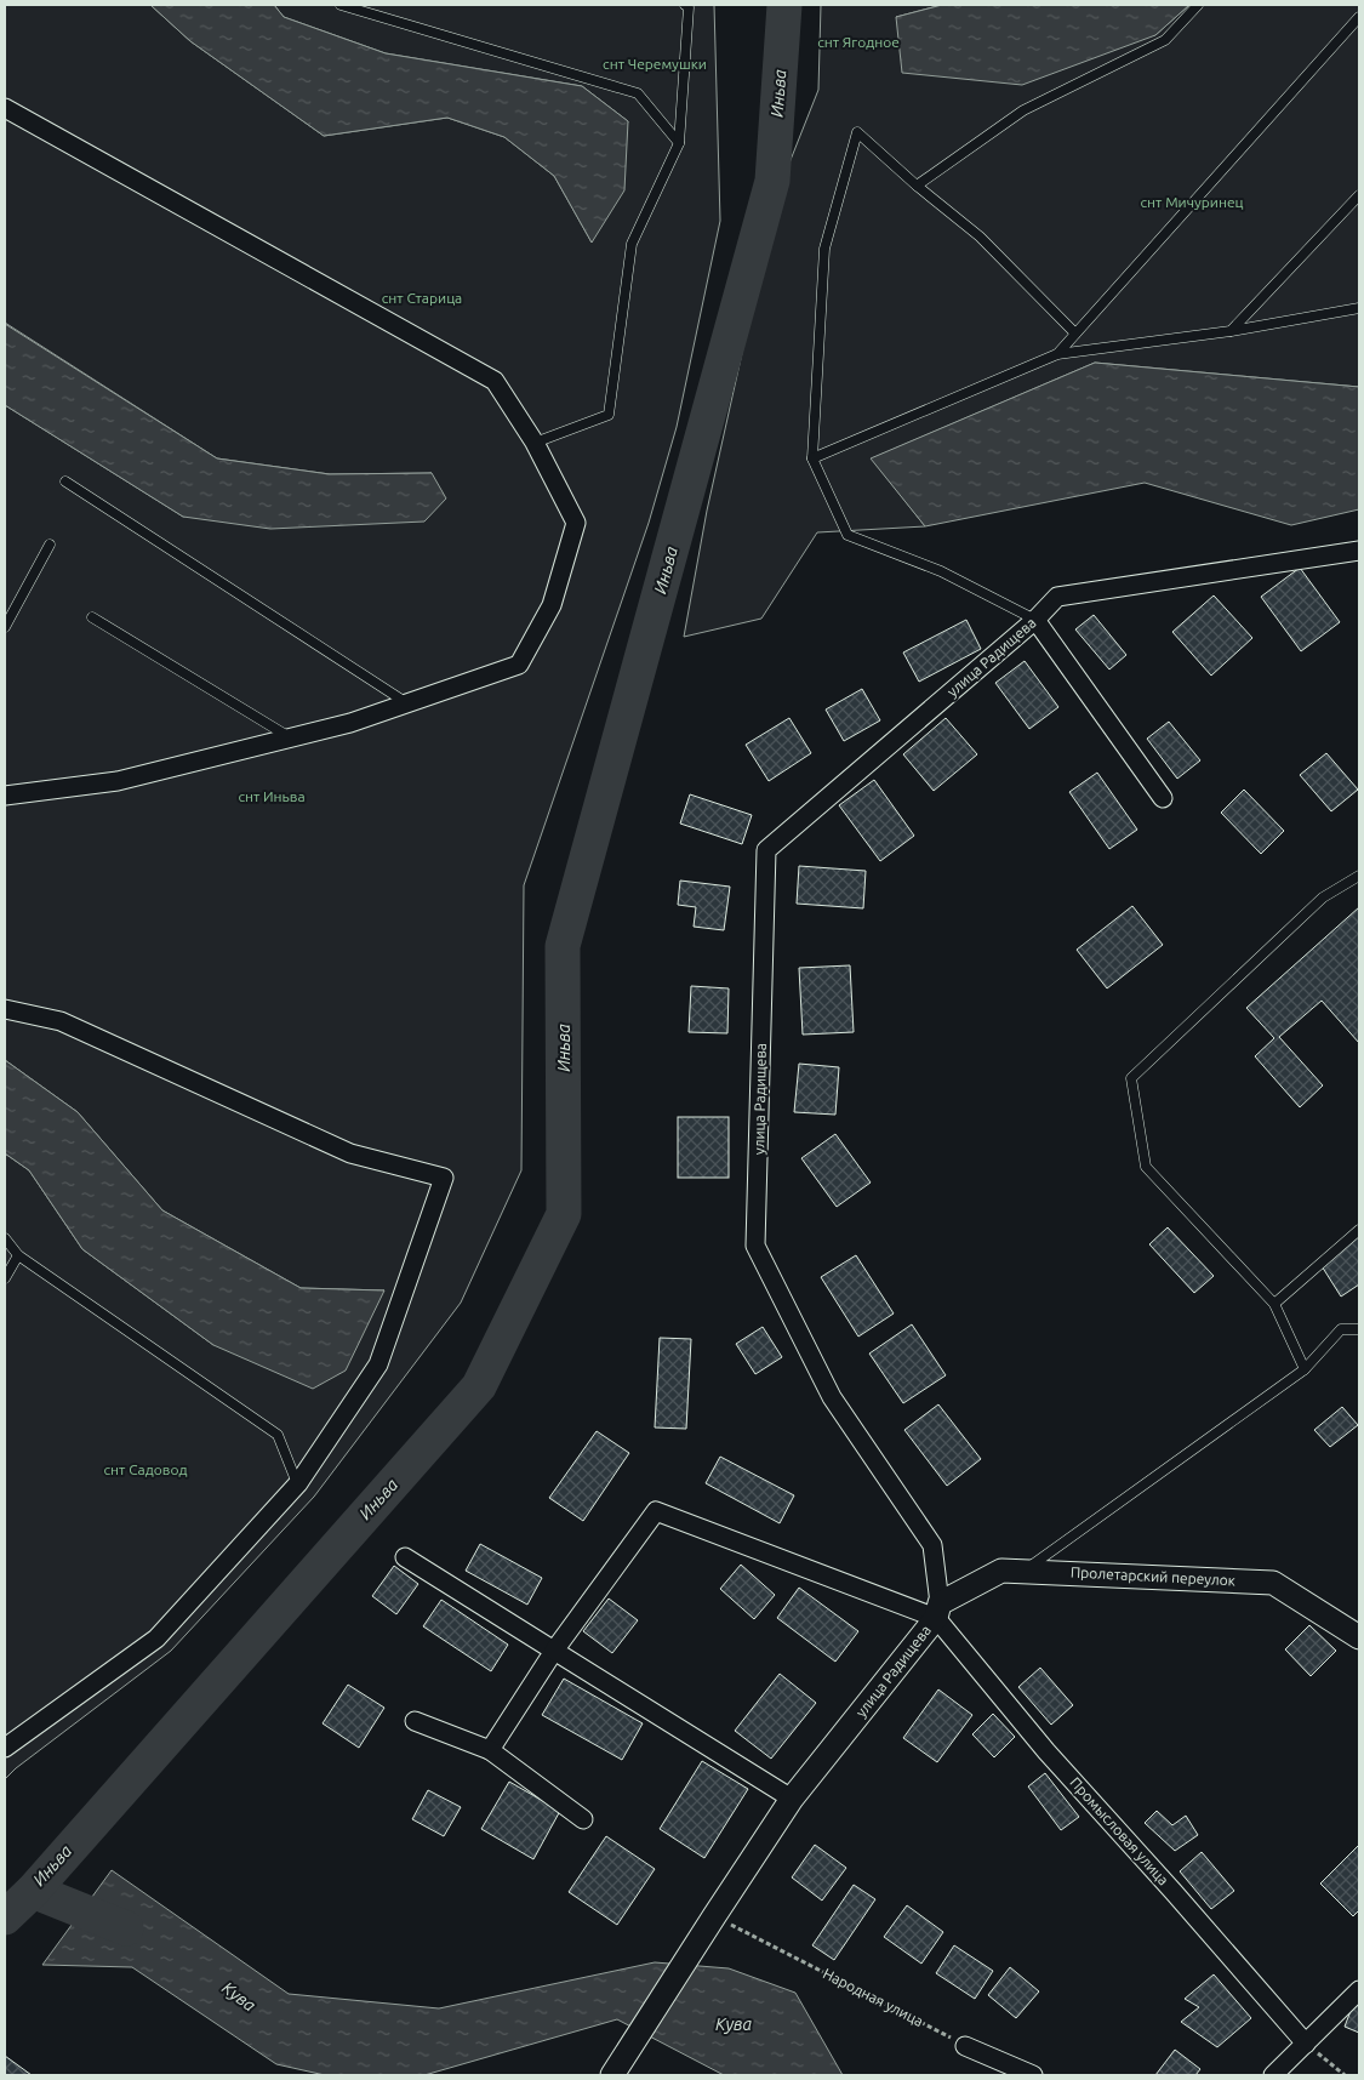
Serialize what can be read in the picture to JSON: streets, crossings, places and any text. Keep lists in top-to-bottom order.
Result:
{
  "streets": {
    "street": ["улица Радищева", "Пролетарский переулок", "Промысловая улица"],
    "path": ["Народная улица"]
  },
  "crossings": [
    ["улица Радищева", "Пролетарский переулок"],
    ["улица Радищева", "Промысловая улица"],
    ["улица Радищева", "Народная улица"],
    ["Пролетарский переулок", "Промысловая улица"]
  ],
  "water": ["Иньва", "Кува"],
  "parks": [
    "снт Ягодное",
    "снт Черемушки",
    "снт Мичуринец",
    "снт Старица",
    "снт Иньва",
    "снт Садовод"
  ]
}
